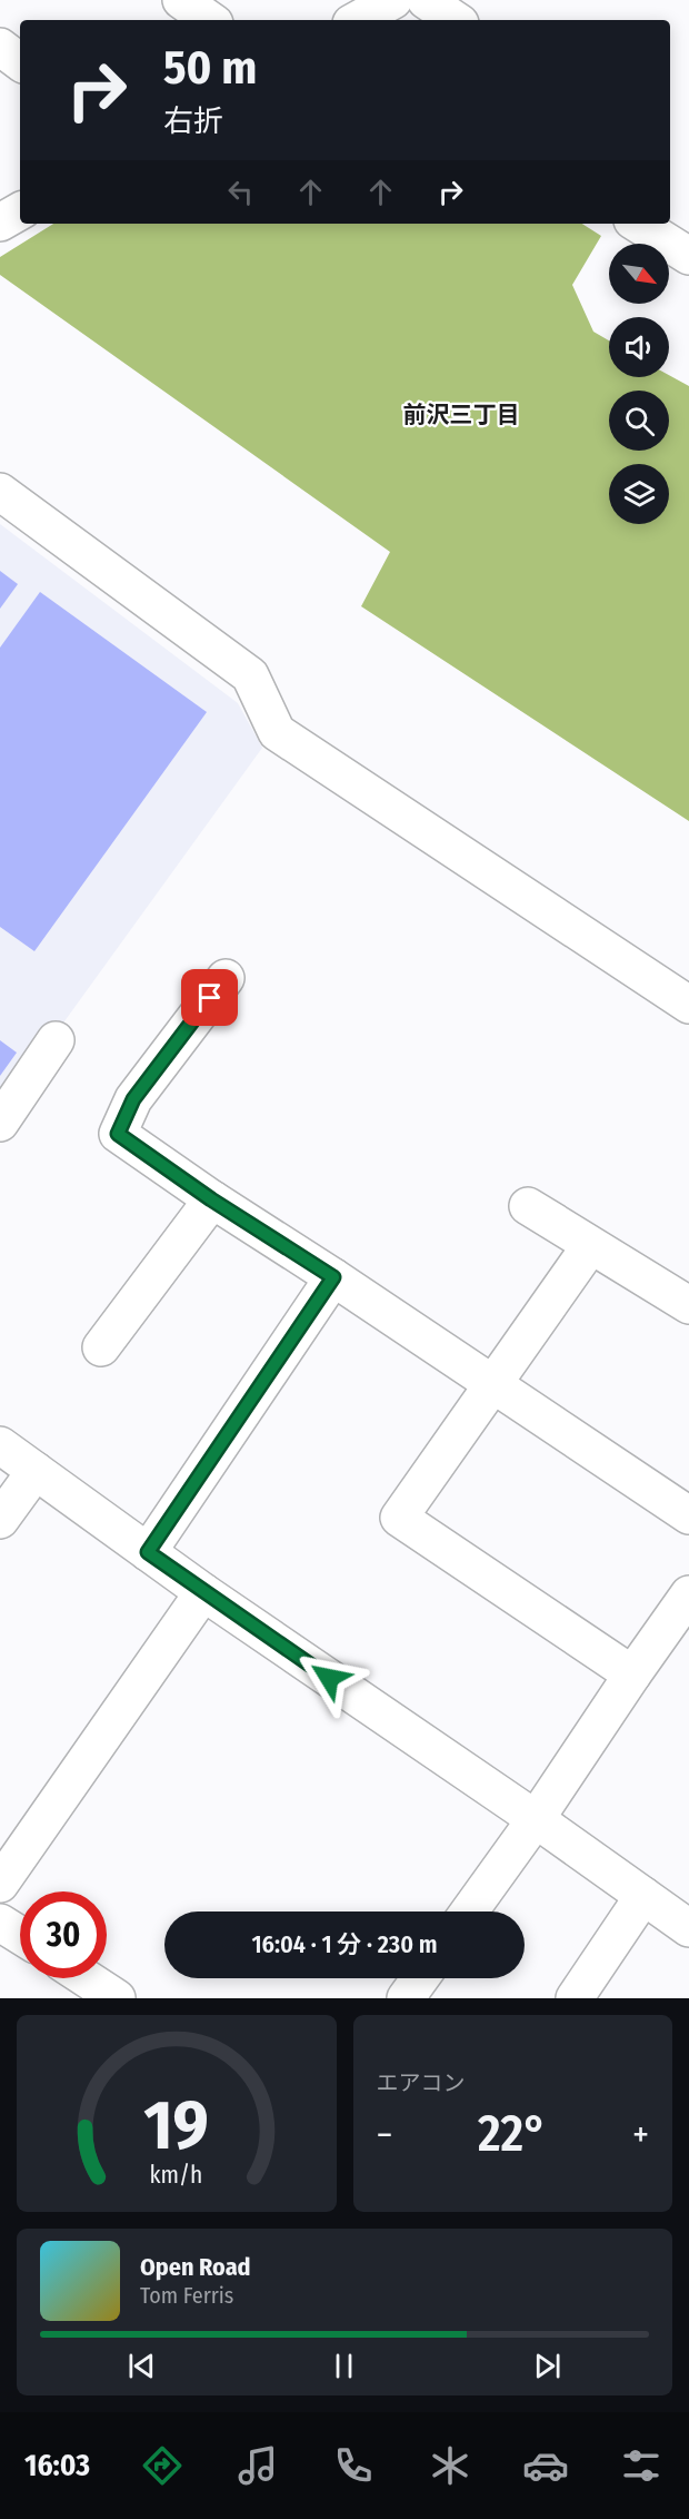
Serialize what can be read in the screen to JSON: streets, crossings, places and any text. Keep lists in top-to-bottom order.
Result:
{
  "districts": ["前沢三丁目"],
  "north": "bottom right",
  "page": {
    "turn": ["50 m", "右折"],
    "limit": "30",
    "trip": "16:04 · 1 分 · 230 m",
    "tile": "エアコン",
    "heat": ["−", "22°", "+"],
    "song": ["Open Road", "Tom Ferris"],
    "tabs": "16:03",
    "gauge": ["19", "km/h"]
  }
}
